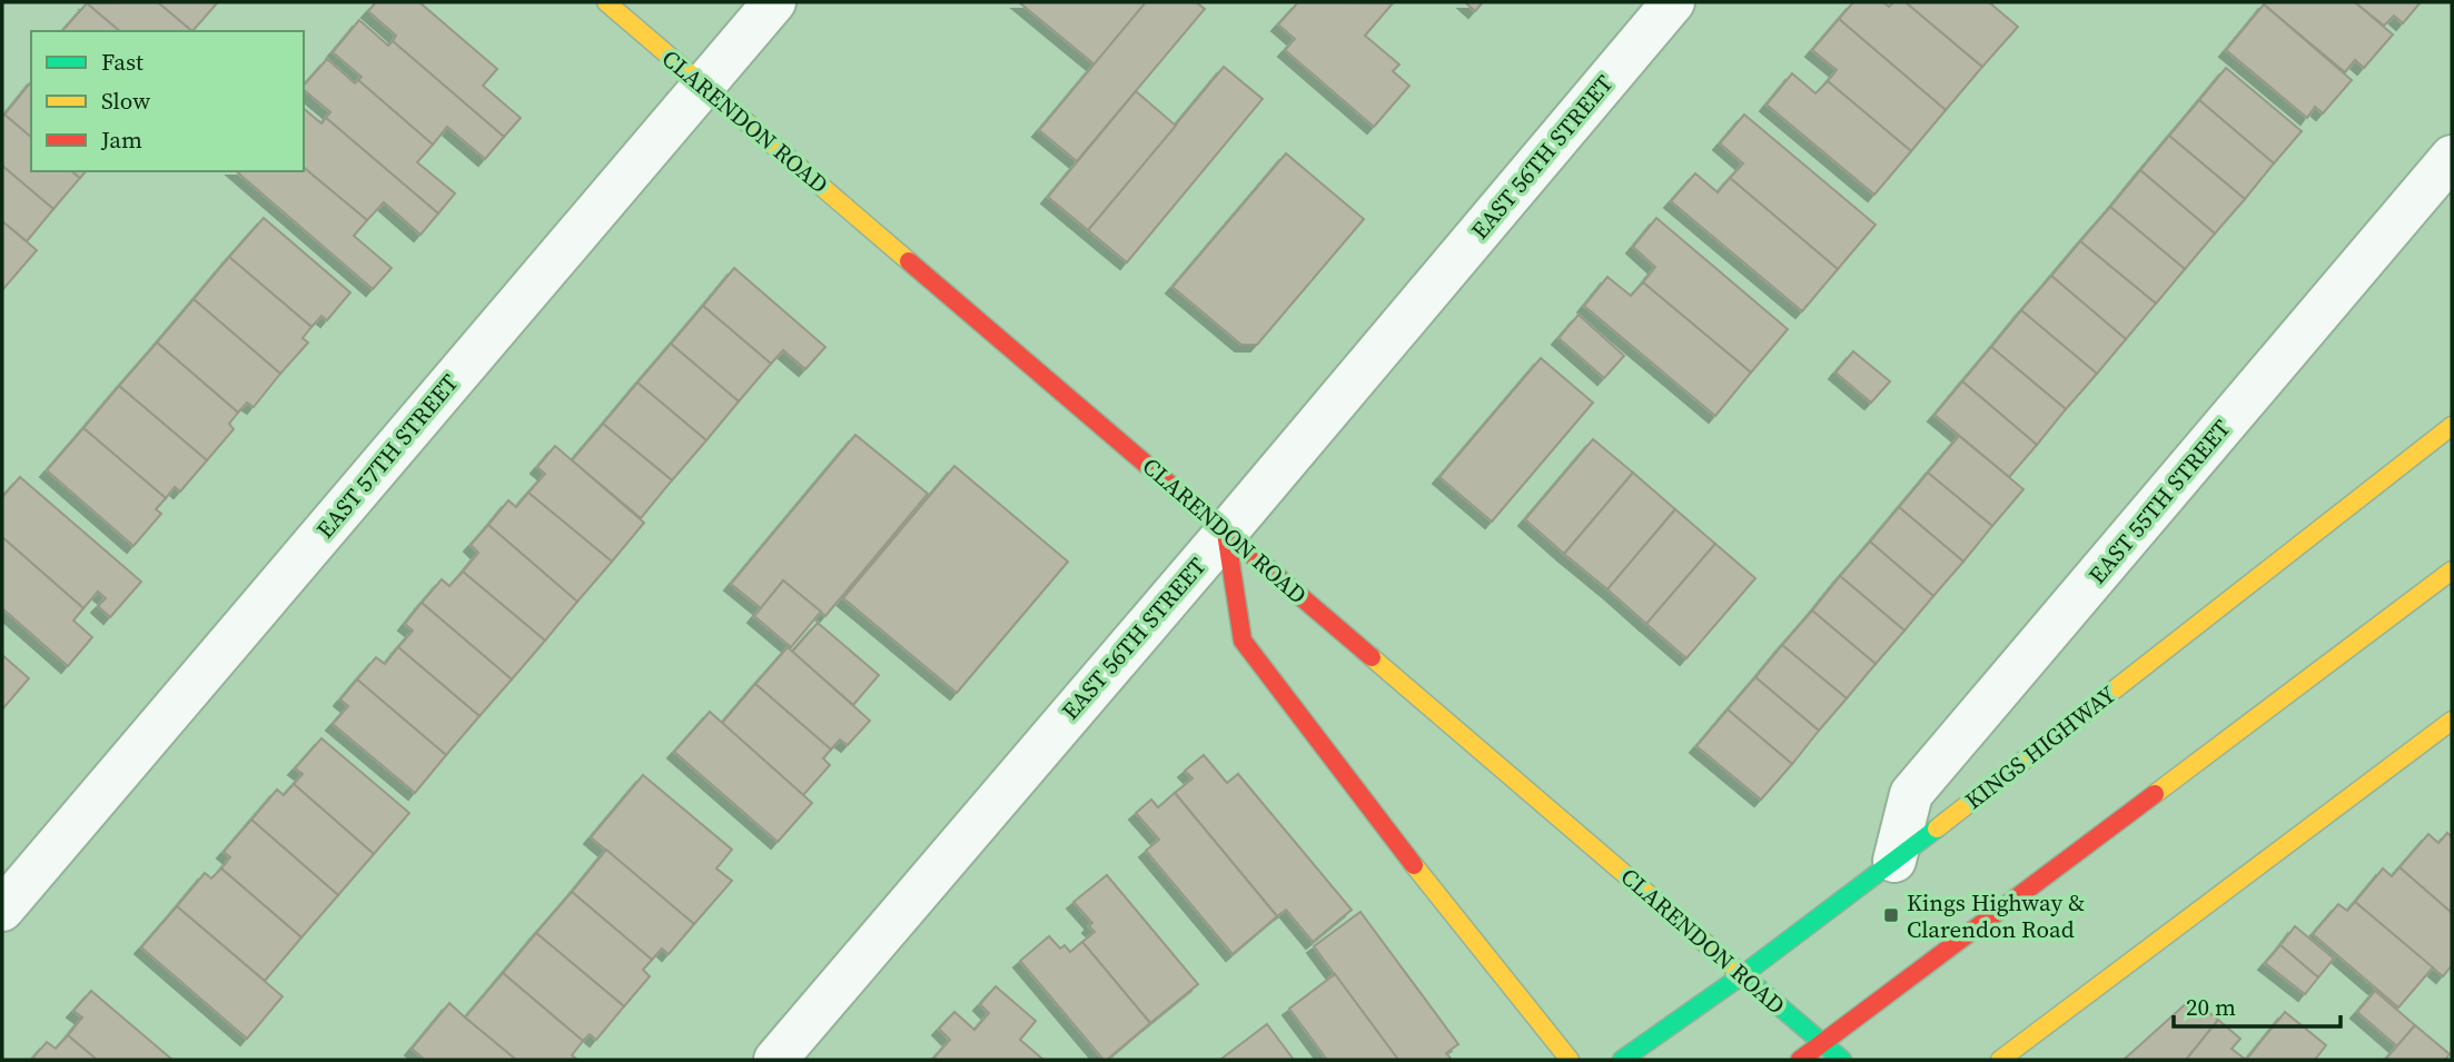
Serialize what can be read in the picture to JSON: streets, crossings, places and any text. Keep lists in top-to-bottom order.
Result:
{
  "streets": {
    "street": [
      "CLARENDON ROAD",
      "EAST 56TH STREET",
      "EAST 57TH STREET",
      "EAST 55TH STREET",
      "KINGS HIGHWAY"
    ]
  },
  "crossings": [
    ["CLARENDON ROAD", "EAST 56TH STREET"],
    ["CLARENDON ROAD", "EAST 57TH STREET"],
    ["CLARENDON ROAD", "KINGS HIGHWAY"],
    ["EAST 55TH STREET", "KINGS HIGHWAY"]
  ],
  "places": {
    "transit": ["Kings Highway & Clarendon Road"]
  },
  "legend": ["Fast", "Slow", "Jam"],
  "scale_bar": "20 m"
}
